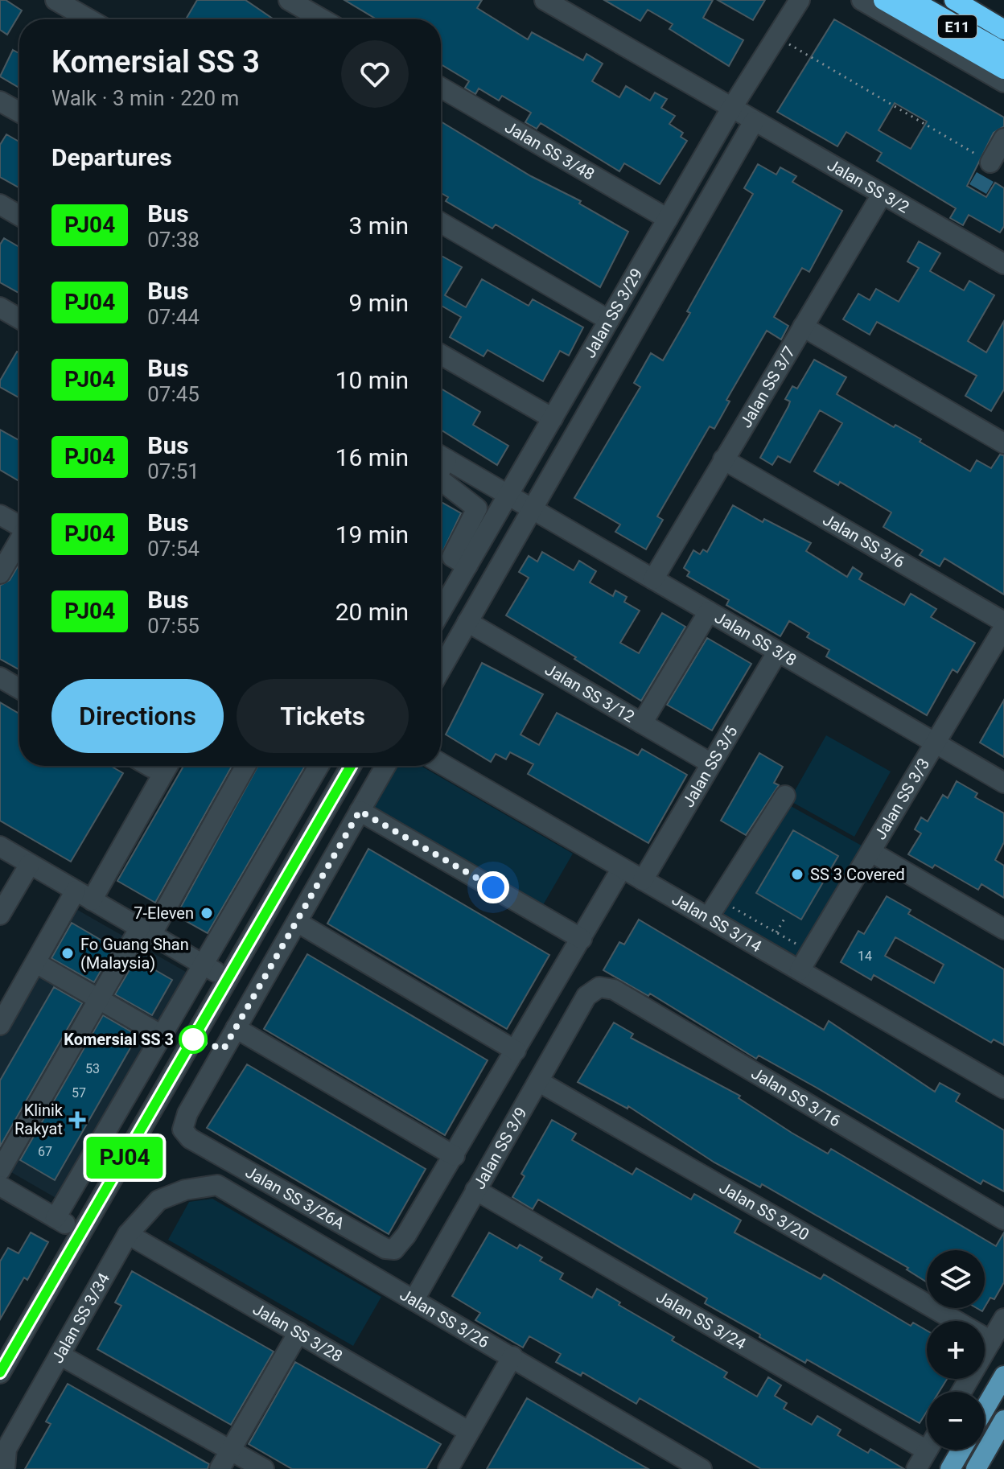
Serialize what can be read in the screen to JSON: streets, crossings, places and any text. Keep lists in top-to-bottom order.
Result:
{
  "streets": {
    "highway": ["E11"],
    "street": [
      "Jalan SS 3/48",
      "Jalan SS 3/2",
      "Jalan SS 3/29",
      "Jalan SS 3/7",
      "Jalan SS 3/6",
      "Jalan SS 3/8",
      "Jalan SS 3/12",
      "Jalan SS 3/5",
      "Jalan SS 3/3",
      "Jalan SS 3/14",
      "Jalan SS 3/16",
      "Jalan SS 3/9",
      "Jalan SS 3/26A",
      "Jalan SS 3/20",
      "Jalan SS 3/34",
      "Jalan SS 3/26",
      "Jalan SS 3/24",
      "Jalan SS 3/28"
    ]
  },
  "crossings": [
    ["Jalan SS 3/48", "Jalan SS 3/29"],
    ["Jalan SS 3/2", "Jalan SS 3/29"],
    ["Jalan SS 3/2", "Jalan SS 3/7"],
    ["Jalan SS 3/29", "Jalan SS 3/8"],
    ["Jalan SS 3/7", "Jalan SS 3/6"],
    ["Jalan SS 3/7", "Jalan SS 3/8"],
    ["Jalan SS 3/8", "Jalan SS 3/5"],
    ["Jalan SS 3/8", "Jalan SS 3/3"],
    ["Jalan SS 3/12", "Jalan SS 3/5"],
    ["Jalan SS 3/5", "Jalan SS 3/14"],
    ["Jalan SS 3/3", "Jalan SS 3/14"],
    ["Jalan SS 3/14", "Jalan SS 3/26A"],
    ["Jalan SS 3/16", "Jalan SS 3/9"],
    ["Jalan SS 3/9", "Jalan SS 3/20"],
    ["Jalan SS 3/9", "Jalan SS 3/26"],
    ["Jalan SS 3/9", "Jalan SS 3/24"],
    ["Jalan SS 3/34", "Jalan SS 3/26"],
    ["Jalan SS 3/34", "Jalan SS 3/28"]
  ],
  "places": {
    "other": [
      "SS 3 Covered",
      "7-Eleven",
      "Fo Guang Shan (Malaysia)",
      "Komersial SS 3"
    ],
    "health": ["Klinik Rakyat"]
  },
  "lines": ["bus line PJ04"],
  "house_numbers": [
    "14",
    "53",
    "57",
    "67"
  ],
  "page": {
    "on_map": "PJ04",
    "heading": [
      ["Komersial SS 3", "Walk · 3 min · 220 m"],
      "Departures"
    ],
    "list": [
      {
        "mark": "PJ04",
        "name": "Bus",
        "note": "07:38",
        "value": "3 min"
      },
      {
        "mark": "PJ04",
        "name": "Bus",
        "note": "07:44",
        "value": "9 min"
      },
      {
        "mark": "PJ04",
        "name": "Bus",
        "note": "07:45",
        "value": "10 min"
      },
      {
        "mark": "PJ04",
        "name": "Bus",
        "note": "07:51",
        "value": "16 min"
      },
      {
        "mark": "PJ04",
        "name": "Bus",
        "note": "07:54",
        "value": "19 min"
      },
      {
        "mark": "PJ04",
        "name": "Bus",
        "note": "07:55",
        "value": "20 min"
      }
    ],
    "buttons": ["Directions", "Tickets"],
    "map_buttons": ["+", "−"]
  }
}
